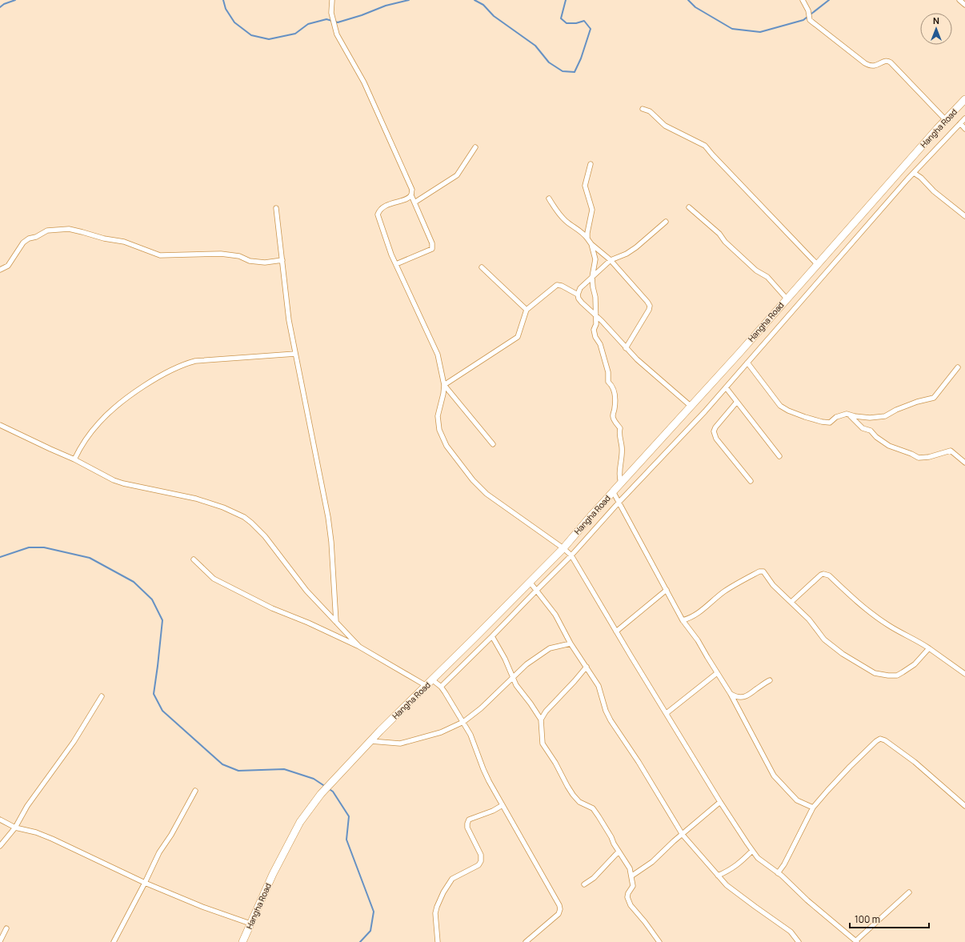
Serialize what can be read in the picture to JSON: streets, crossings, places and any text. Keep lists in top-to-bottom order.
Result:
{
  "streets": {
    "highway": ["Hangha Road"]
  },
  "scale_bar": "100 m",
  "north": "top"
}
